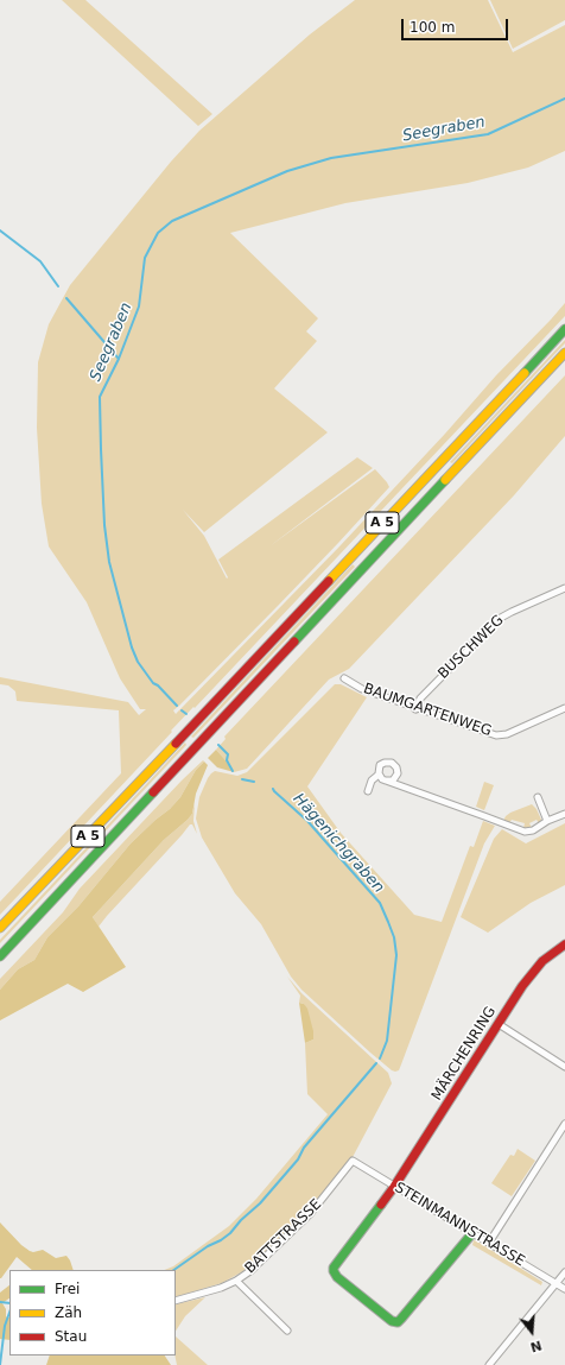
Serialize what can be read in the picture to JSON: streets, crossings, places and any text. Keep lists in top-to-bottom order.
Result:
{
  "streets": {
    "main road": ["A 5", "MÄRCHENRING"],
    "street": [
      "BUSCHWEG",
      "BAUMGARTENWEG",
      "STEINMANNSTRASSE",
      "BATTSTRASSE"
    ]
  },
  "crossings": [
    ["BUSCHWEG", "BAUMGARTENWEG"],
    ["MÄRCHENRING", "STEINMANNSTRASSE"],
    ["STEINMANNSTRASSE", "BATTSTRASSE"]
  ],
  "water": ["Seegraben", "Hägenichgraben"],
  "legend": ["Frei", "Zäh", "Stau"],
  "scale_bar": "100 m",
  "north": "bottom"
}
